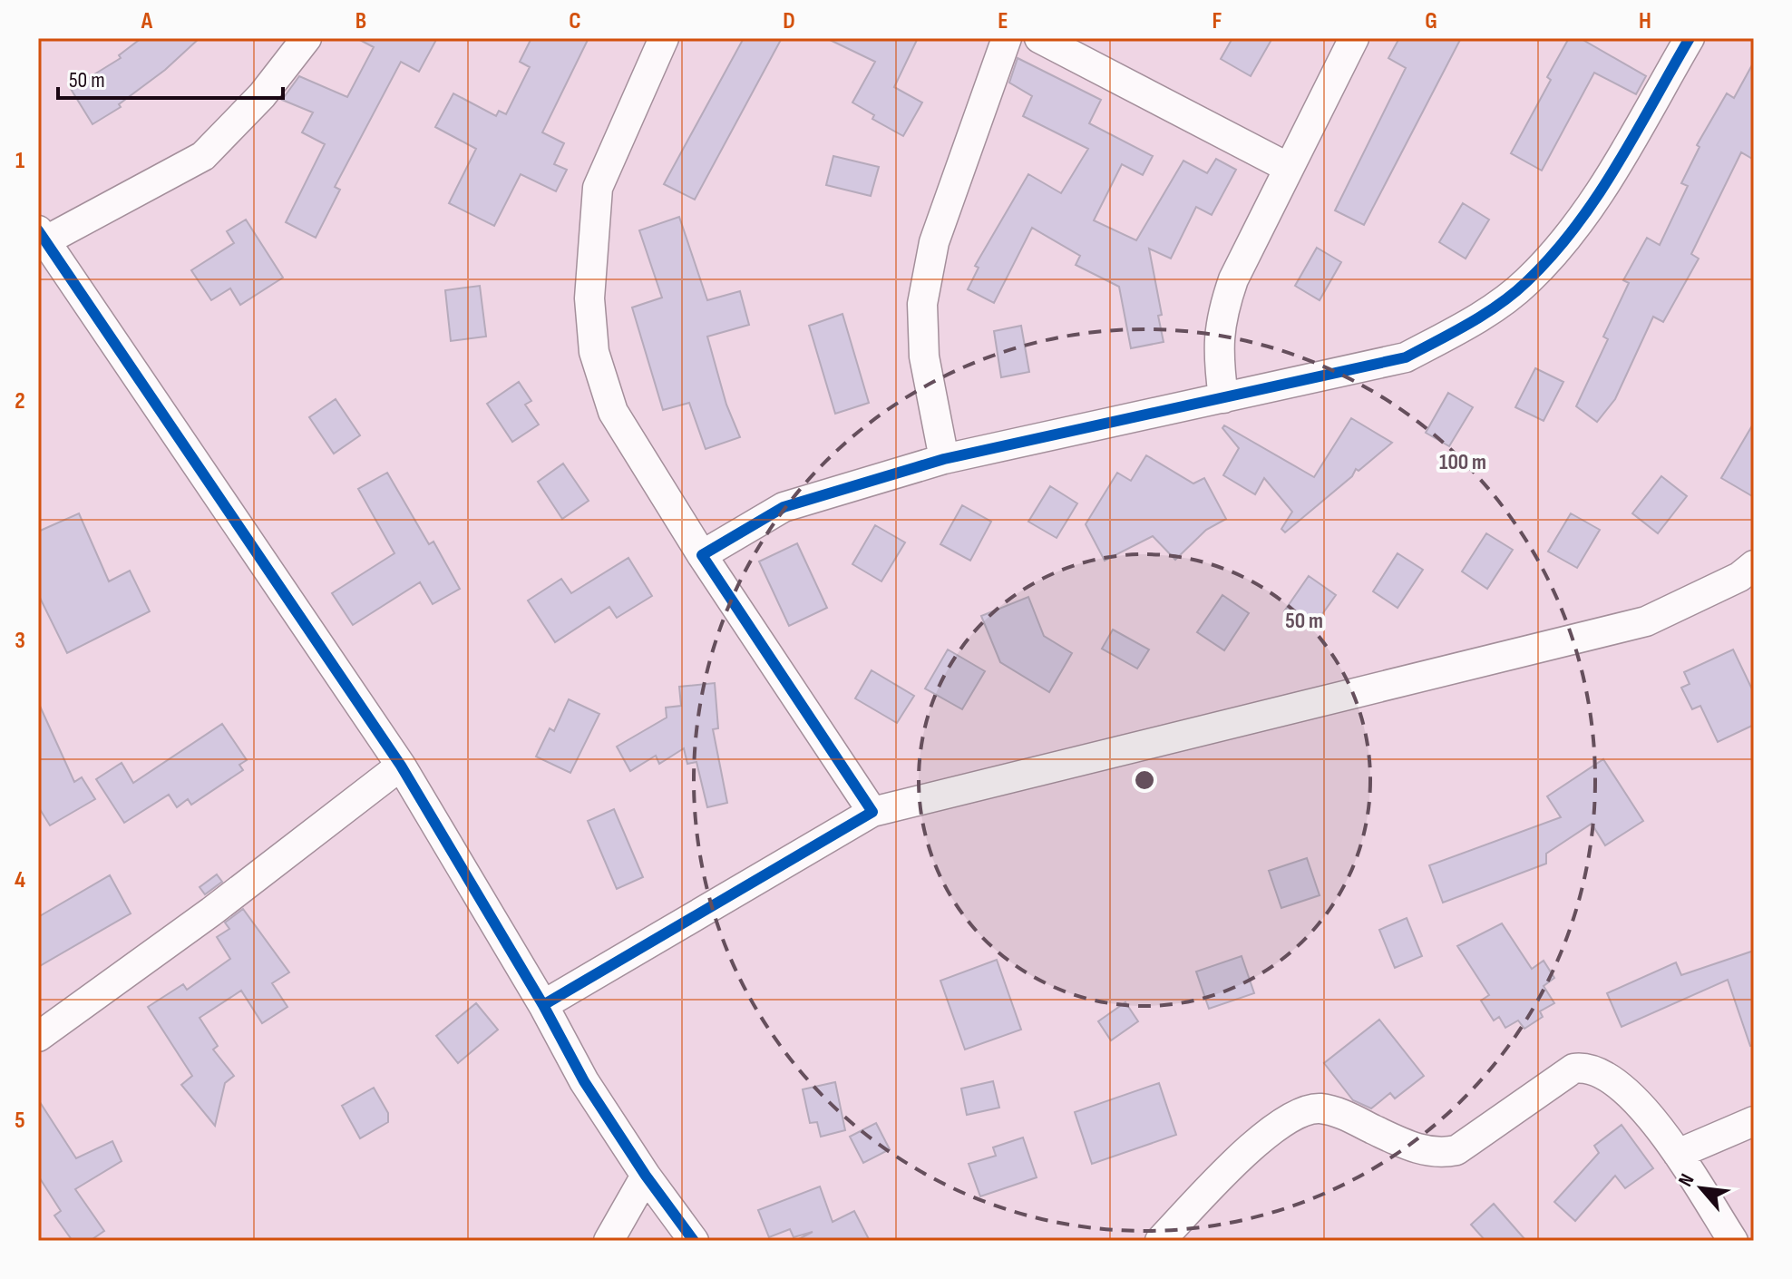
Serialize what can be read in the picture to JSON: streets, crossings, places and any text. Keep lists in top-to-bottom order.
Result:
{
  "scale_bar": "50 m",
  "north": "top left",
  "grid": {
    "columns": [
      "A",
      "B",
      "C",
      "D",
      "E",
      "F",
      "G",
      "H"
    ],
    "rows": [
      "1",
      "2",
      "3",
      "4",
      "5"
    ]
  },
  "rings": ["100 m", "50 m"]
}
